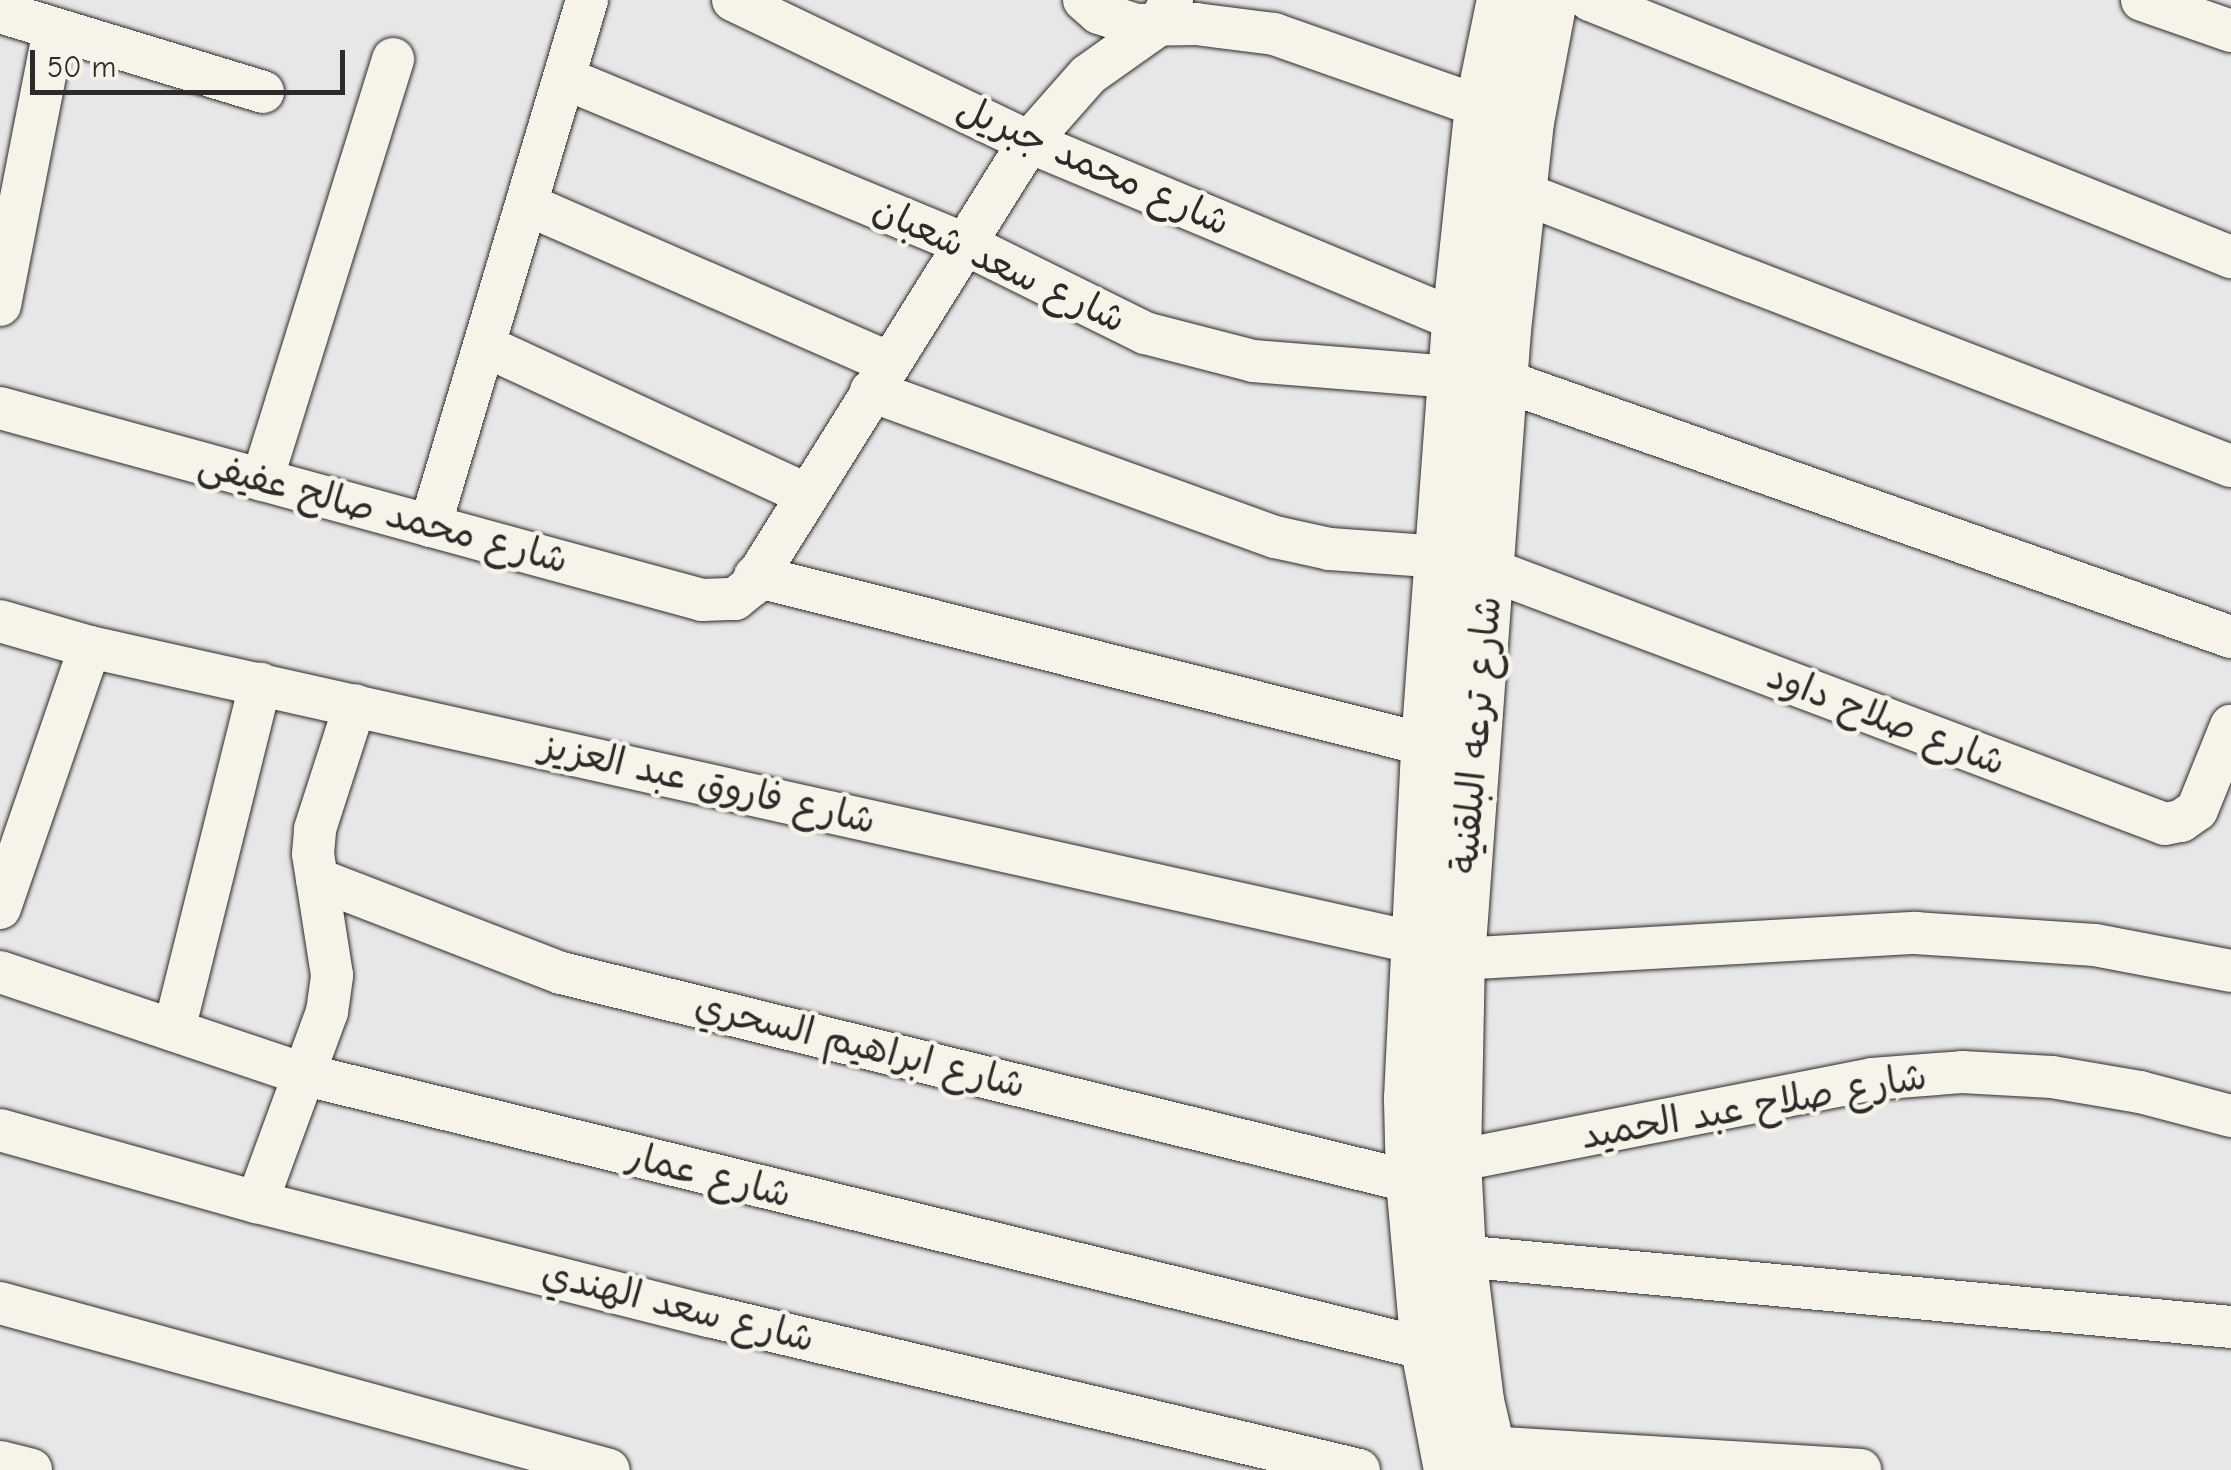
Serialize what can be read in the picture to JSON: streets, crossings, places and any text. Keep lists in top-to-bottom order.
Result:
{
  "streets": {
    "street": [
      "شارع محمد جبريل",
      "شارع سعد شعبان",
      "شارع محمد صالح عفيفى",
      "شارع صلاح داود",
      "شارع ترعه البلقنية",
      "شارع فاروق عبد العزيز",
      "شارع ابراهيم السحري",
      "شارع صلاح عبد الحميد",
      "شارع عمار",
      "شارع سعد الهندي"
    ]
  },
  "crossings": [
    ["شارع محمد جبريل", "شارع ترعه البلقنية"],
    ["شارع سعد شعبان", "شارع ترعه البلقنية"],
    ["شارع صلاح داود", "شارع ترعه البلقنية"],
    ["شارع ترعه البلقنية", "شارع فاروق عبد العزيز"],
    ["شارع ترعه البلقنية", "شارع ابراهيم السحري"],
    ["شارع ترعه البلقنية", "شارع صلاح عبد الحميد"],
    ["شارع ترعه البلقنية", "شارع عمار"],
    ["شارع ابراهيم السحري", "شارع صلاح عبد الحميد"]
  ],
  "scale_bar": "50 m"
}
